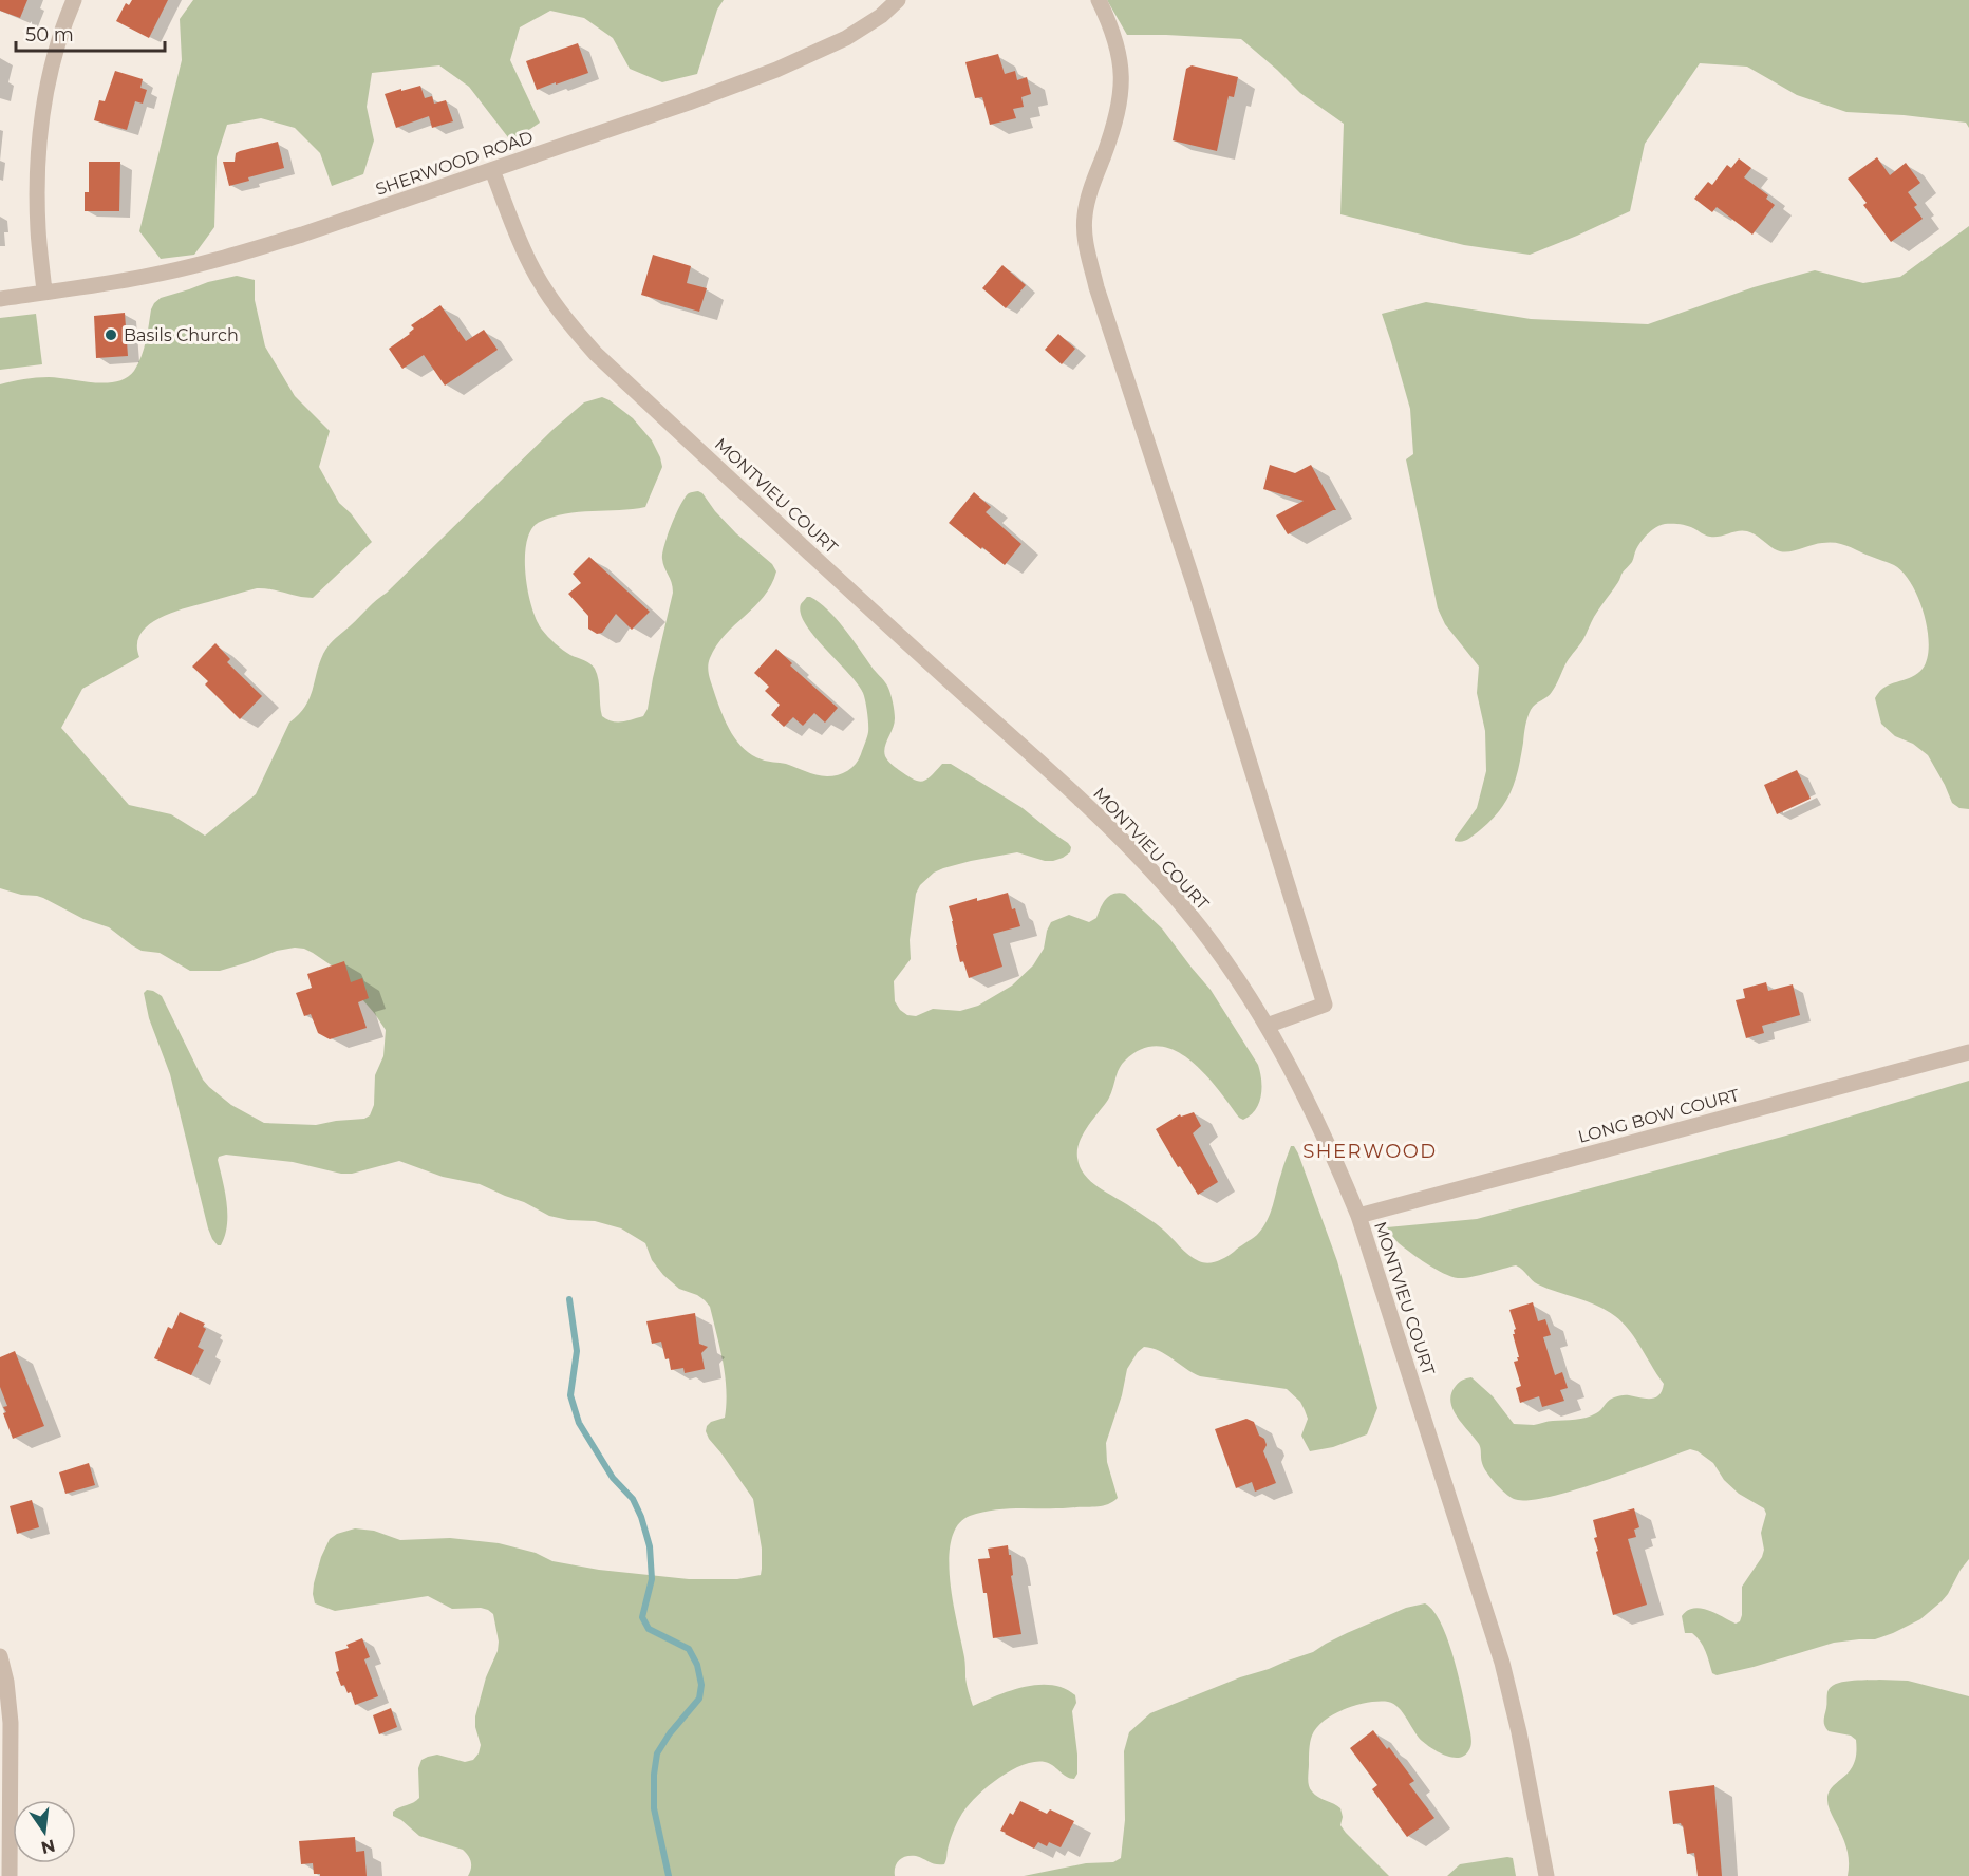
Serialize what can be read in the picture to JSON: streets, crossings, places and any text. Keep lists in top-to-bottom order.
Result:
{
  "streets": {
    "street": ["SHERWOOD ROAD", "MONTVIEU COURT", "LONG BOW COURT"]
  },
  "crossings": [
    ["SHERWOOD ROAD", "MONTVIEU COURT"],
    ["MONTVIEU COURT", "LONG BOW COURT"]
  ],
  "districts": ["SHERWOOD"],
  "places": ["Basils Church"],
  "scale_bar": "50 m",
  "north": "bottom"
}
